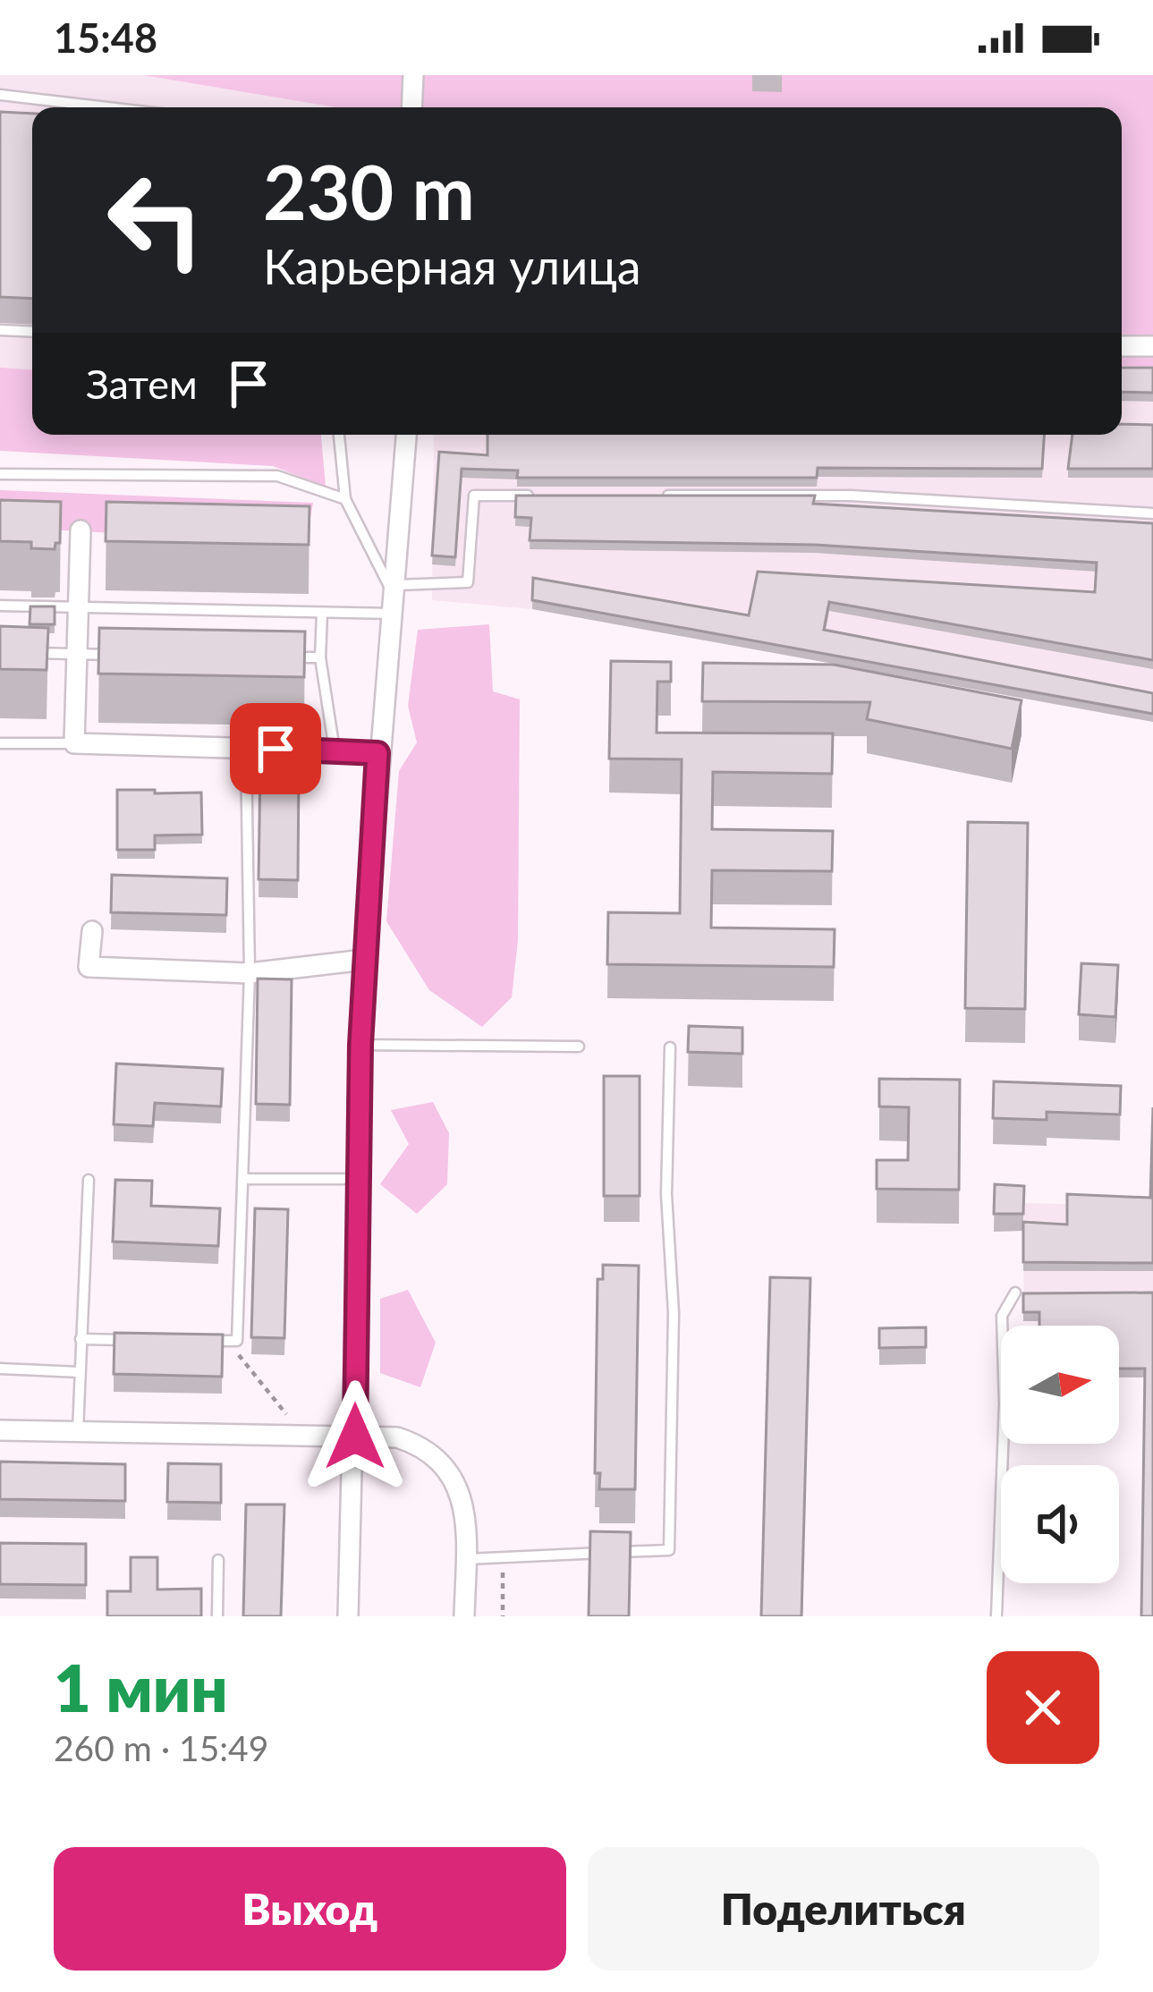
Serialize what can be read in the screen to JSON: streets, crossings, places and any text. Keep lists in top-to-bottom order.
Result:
{
  "north": "right",
  "page": {
    "status": "15:48",
    "turn": ["230 m", "Карьерная улица"],
    "then": "Затем",
    "heading": ["1 мин", "260 m · 15:49"],
    "buttons": ["Выход", "Поделиться"]
  }
}
